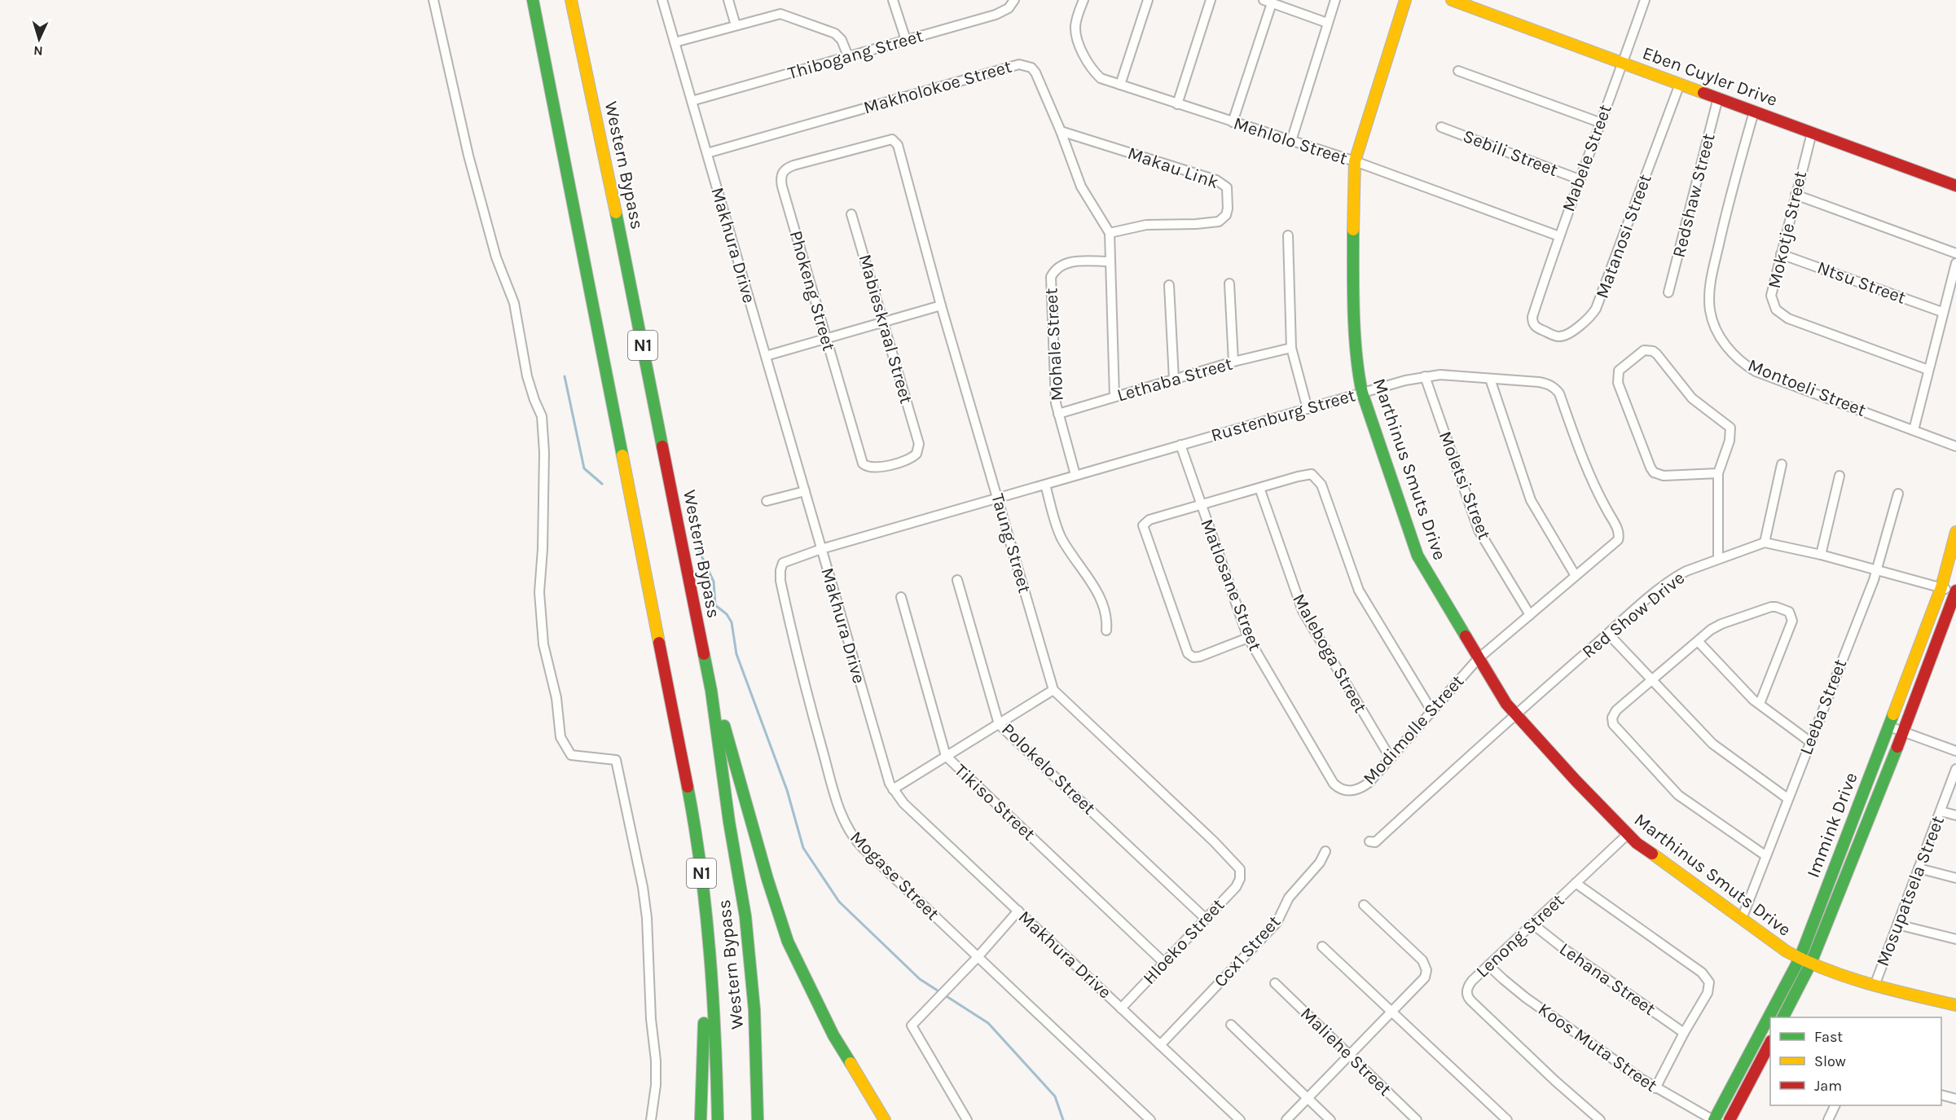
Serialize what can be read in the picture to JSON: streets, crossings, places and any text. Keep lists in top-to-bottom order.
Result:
{
  "streets": {
    "main road": [
      "Eben Cuyler Drive",
      "Western Bypass",
      "N1",
      "Marthinus Smuts Drive",
      "Immink Drive"
    ],
    "street": [
      "Thibogang Street",
      "Makholokoe Street",
      "Mehlolo Street",
      "Sebili Street",
      "Mabele Street",
      "Makau Link",
      "Redshaw Street",
      "Mokotje Street",
      "Matanosi Street",
      "Makhura Drive",
      "Ntsu Street",
      "Phokeng Street",
      "Mabieskraal Street",
      "Mohale Street",
      "Lethaba Street",
      "Montoeli Street",
      "Rustenburg Street",
      "Moletsi Street",
      "Taung Street",
      "Matlosane Street",
      "Red Show Drive",
      "Maleboga Street",
      "Leeba Street",
      "Modimolle Street",
      "Polokelo Street",
      "Tikiso Street",
      "Mogase Street",
      "Mosupatsela Street",
      "Lenong Street",
      "Hloeko Street",
      "Ccx1 Street",
      "Lehana Street",
      "Koos Muta Street",
      "Maliehe Street"
    ]
  },
  "crossings": [
    ["Thibogang Street", "Makhura Drive"],
    ["Eben Cuyler Drive", "Mabele Street"],
    ["Eben Cuyler Drive", "Redshaw Street"],
    ["Eben Cuyler Drive", "Mokotje Street"],
    ["Eben Cuyler Drive", "Matanosi Street"],
    ["Eben Cuyler Drive", "Montoeli Street"],
    ["Makholokoe Street", "Makau Link"],
    ["Makholokoe Street", "Makhura Drive"],
    ["Mehlolo Street", "Mabele Street"],
    ["Mehlolo Street", "Marthinus Smuts Drive"],
    ["Sebili Street", "Mabele Street"],
    ["Mabele Street", "Matanosi Street"],
    ["Mokotje Street", "Ntsu Street"],
    ["Makhura Drive", "Rustenburg Street"],
    ["Makhura Drive", "Mogase Street"],
    ["Makhura Drive", "Hloeko Street"],
    ["Makhura Drive", "Ccx1 Street"],
    ["Phokeng Street", "Mabieskraal Street"],
    ["Phokeng Street", "Taung Street"],
    ["Mohale Street", "Lethaba Street"],
    ["Mohale Street", "Rustenburg Street"],
    ["Rustenburg Street", "Marthinus Smuts Drive"],
    ["Rustenburg Street", "Moletsi Street"],
    ["Rustenburg Street", "Taung Street"],
    ["Rustenburg Street", "Matlosane Street"],
    ["Rustenburg Street", "Modimolle Street"],
    ["Rustenburg Street", "Mogase Street"],
    ["Marthinus Smuts Drive", "Red Show Drive"],
    ["Marthinus Smuts Drive", "Leeba Street"],
    ["Marthinus Smuts Drive", "Modimolle Street"],
    ["Marthinus Smuts Drive", "Immink Drive"],
    ["Marthinus Smuts Drive", "Mosupatsela Street"],
    ["Marthinus Smuts Drive", "Lenong Street"],
    ["Taung Street", "Hloeko Street"],
    ["Matlosane Street", "Modimolle Street"],
    ["Maleboga Street", "Modimolle Street"],
    ["Polokelo Street", "Hloeko Street"],
    ["Tikiso Street", "Hloeko Street"],
    ["Immink Drive", "Koos Muta Street"],
    ["Lenong Street", "Lehana Street"],
    ["Lenong Street", "Koos Muta Street"]
  ],
  "legend": ["Fast", "Slow", "Jam"],
  "north": "bottom"
}
